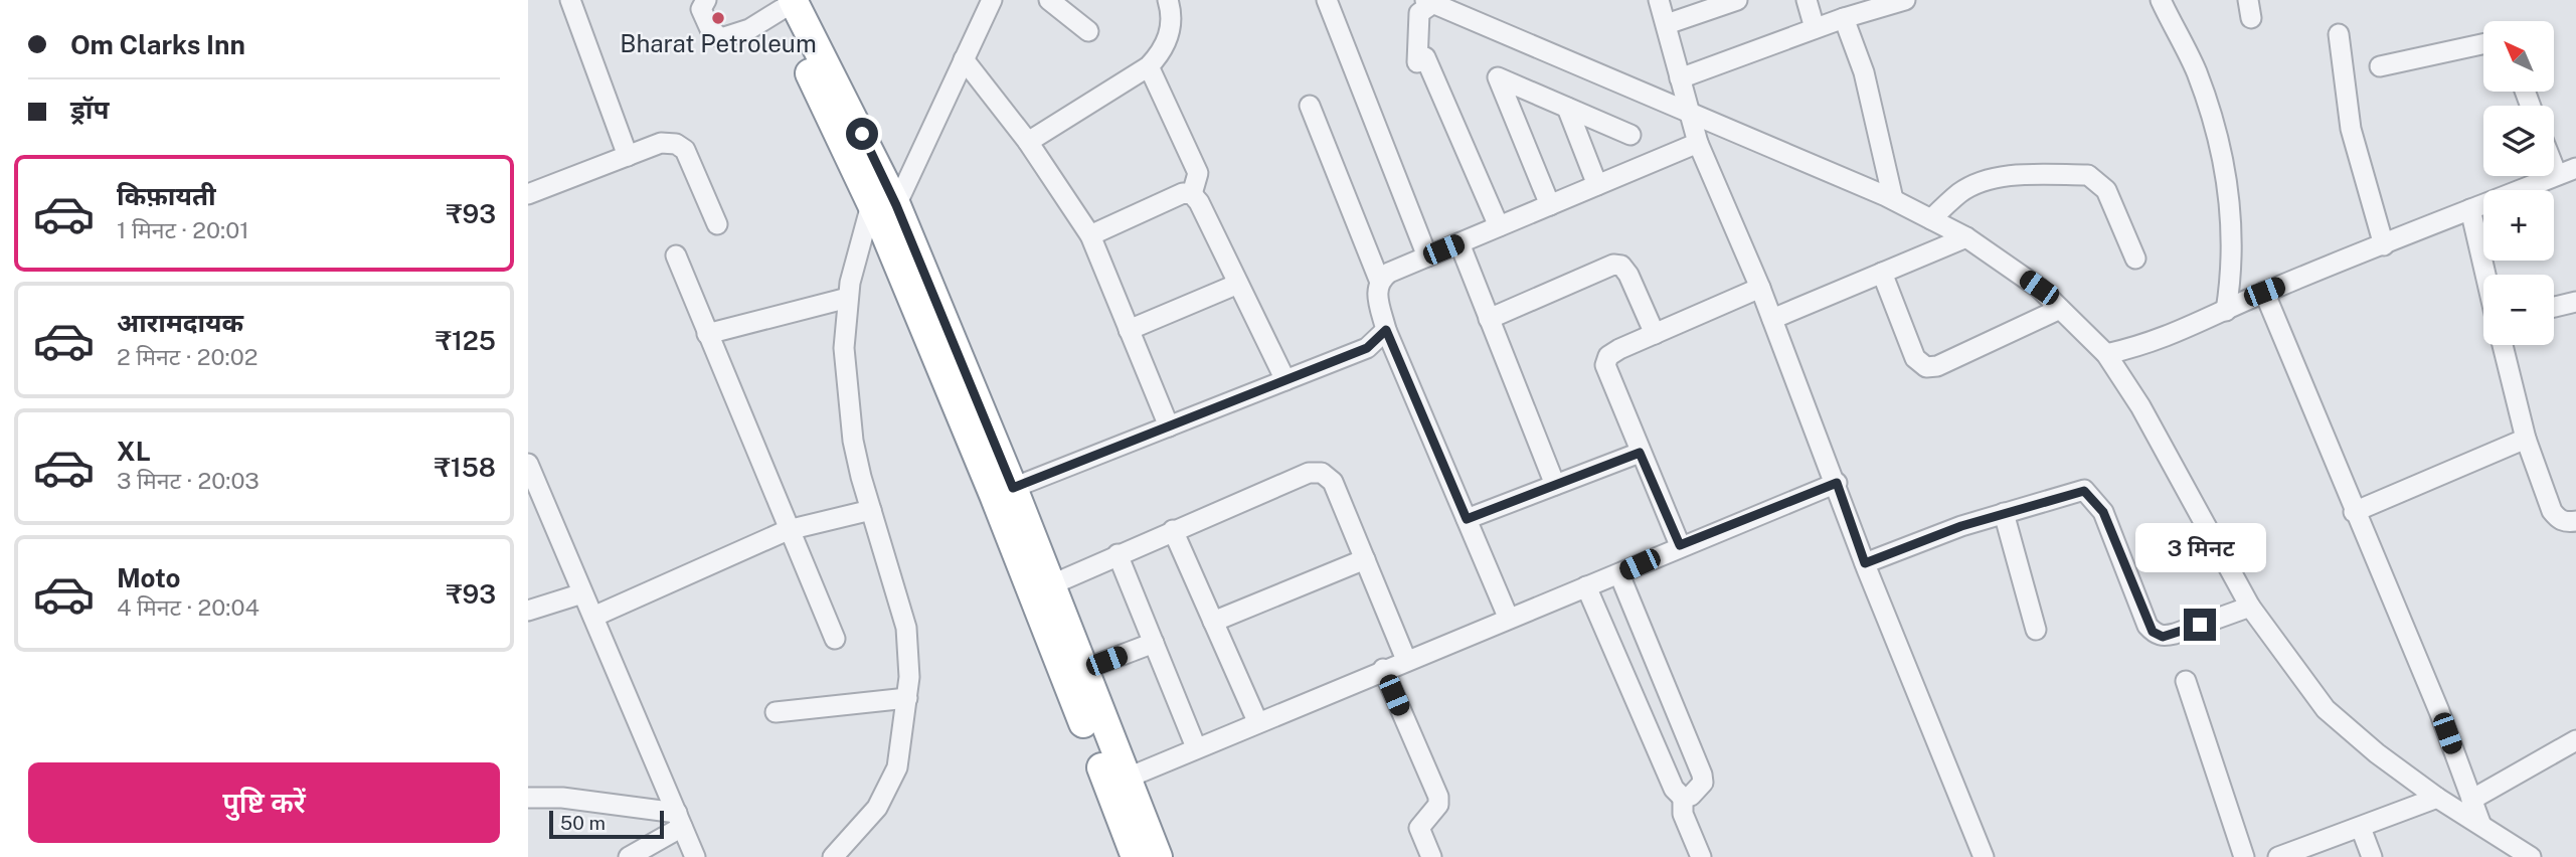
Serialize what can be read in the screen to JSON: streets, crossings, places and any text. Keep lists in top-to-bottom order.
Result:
{
  "places": ["Bharat Petroleum"],
  "scale_bar": "50 m",
  "north": "top left",
  "page": {
    "banner": ["Om Clarks Inn", "ड्रॉप"],
    "map_buttons": ["+", "−"],
    "list": [
      {
        "name": "किफ़ायती",
        "note": "1 मिनट · 20:01",
        "value": "₹93"
      },
      {
        "name": "आरामदायक",
        "note": "2 मिनट · 20:02",
        "value": "₹125"
      },
      {
        "name": "XL",
        "note": "3 मिनट · 20:03",
        "value": "₹158"
      },
      {
        "name": "Moto",
        "note": "4 मिनट · 20:04",
        "value": "₹93"
      }
    ],
    "bubble": "3 मिनट",
    "buttons": "पुष्टि करें",
    "scale": "50 m"
  }
}
